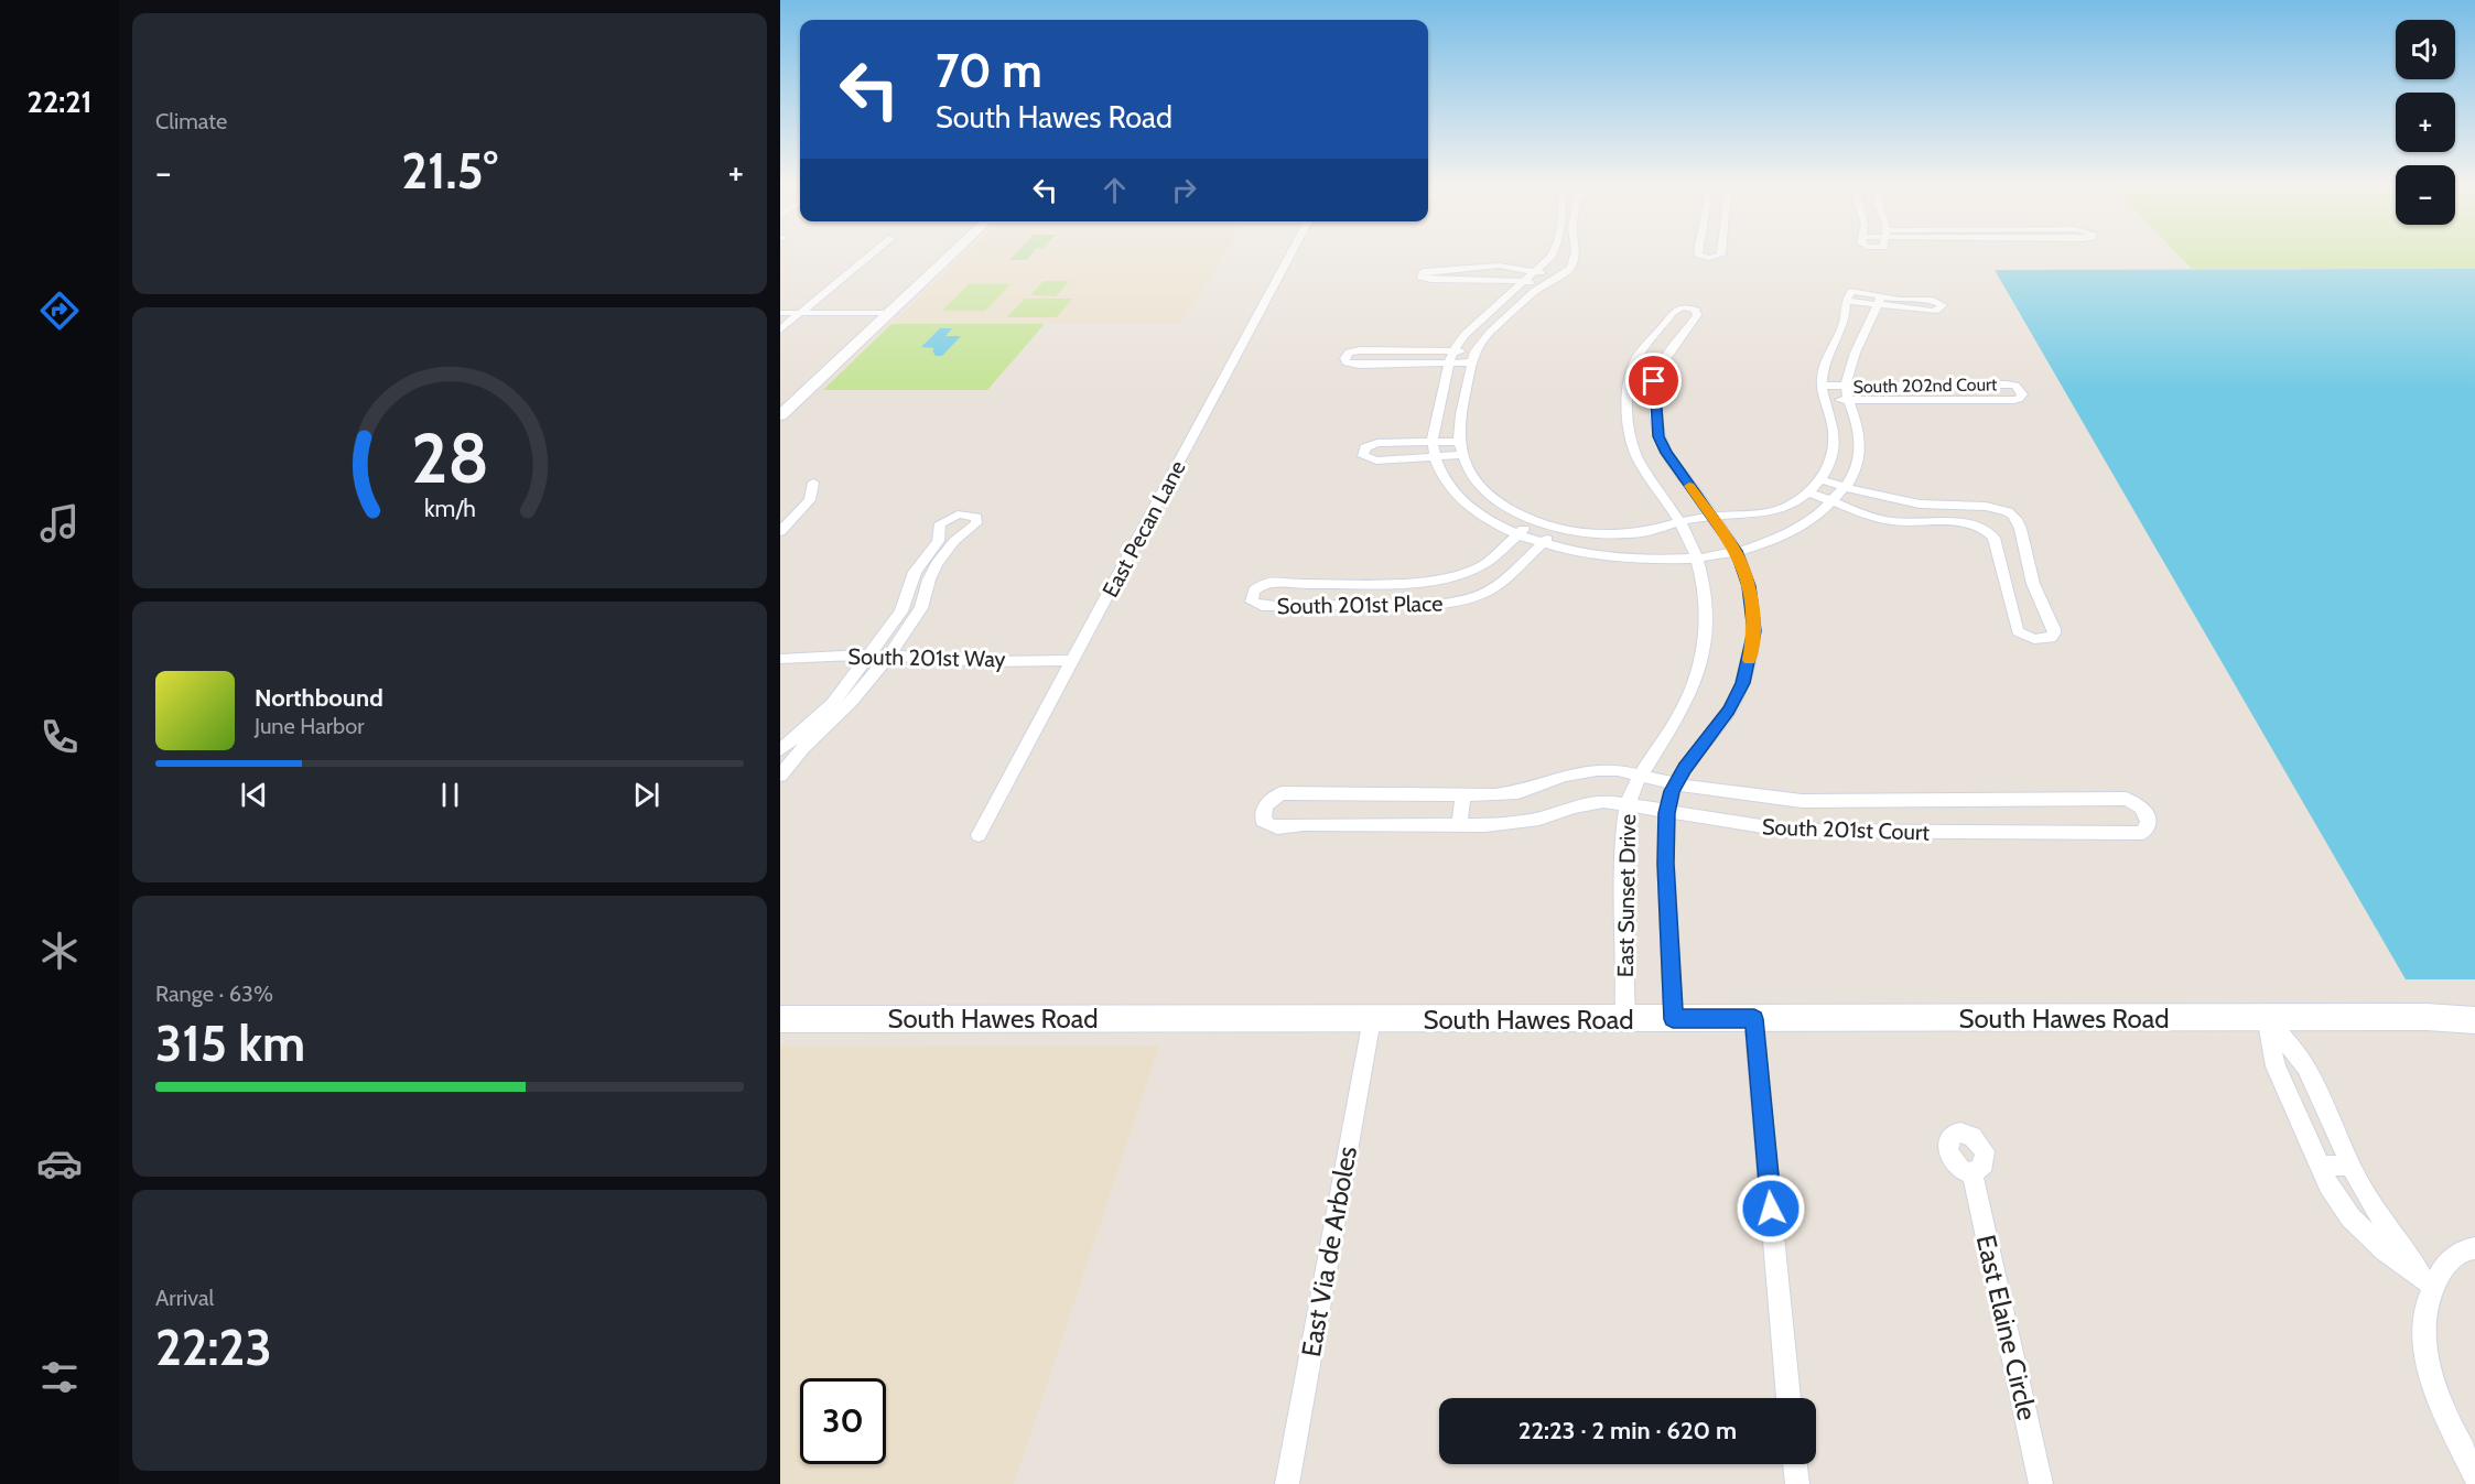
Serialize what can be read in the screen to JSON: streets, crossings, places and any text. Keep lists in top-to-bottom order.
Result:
{
  "streets": {
    "main road": ["South Hawes Road"],
    "street": [
      "South 202nd Court",
      "East Pecan Lane",
      "South 201st Place",
      "South 201st Way",
      "South 201st Court",
      "East Sunset Drive",
      "East Via de Arboles",
      "East Elaine Circle"
    ]
  },
  "crossings": [
    ["East Pecan Lane", "South 201st Way"],
    ["South 201st Court", "East Sunset Drive"],
    ["East Sunset Drive", "South Hawes Road"],
    ["South Hawes Road", "East Via de Arboles"]
  ],
  "page": {
    "tabs": "22:21",
    "tile": [
      "Climate",
      ["Range · 63%", "315 km"],
      ["Arrival", "22:23"]
    ],
    "map_buttons": ["+", "−"],
    "turn": ["70 m", "South Hawes Road"],
    "heat": ["−", "21.5°", "+"],
    "song": ["Northbound", "June Harbor"],
    "limit": "30",
    "trip": "22:23 · 2 min · 620 m",
    "gauge": ["28", "km/h"]
  }
}
